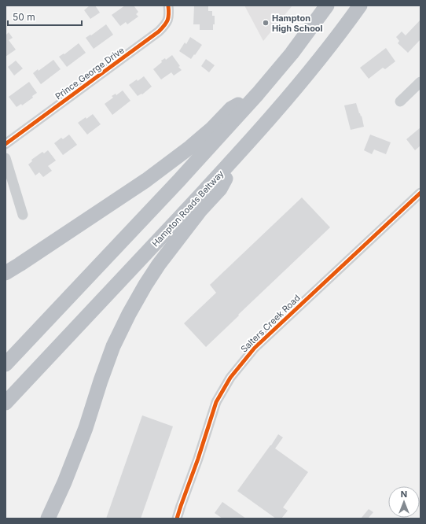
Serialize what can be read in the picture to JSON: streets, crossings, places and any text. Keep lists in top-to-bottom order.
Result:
{
  "streets": {
    "highway": ["Hampton Roads Beltway"],
    "street": ["Prince George Drive", "Salters Creek Road"]
  },
  "places": ["Hampton High School"],
  "scale_bar": "50 m",
  "north": "top"
}
